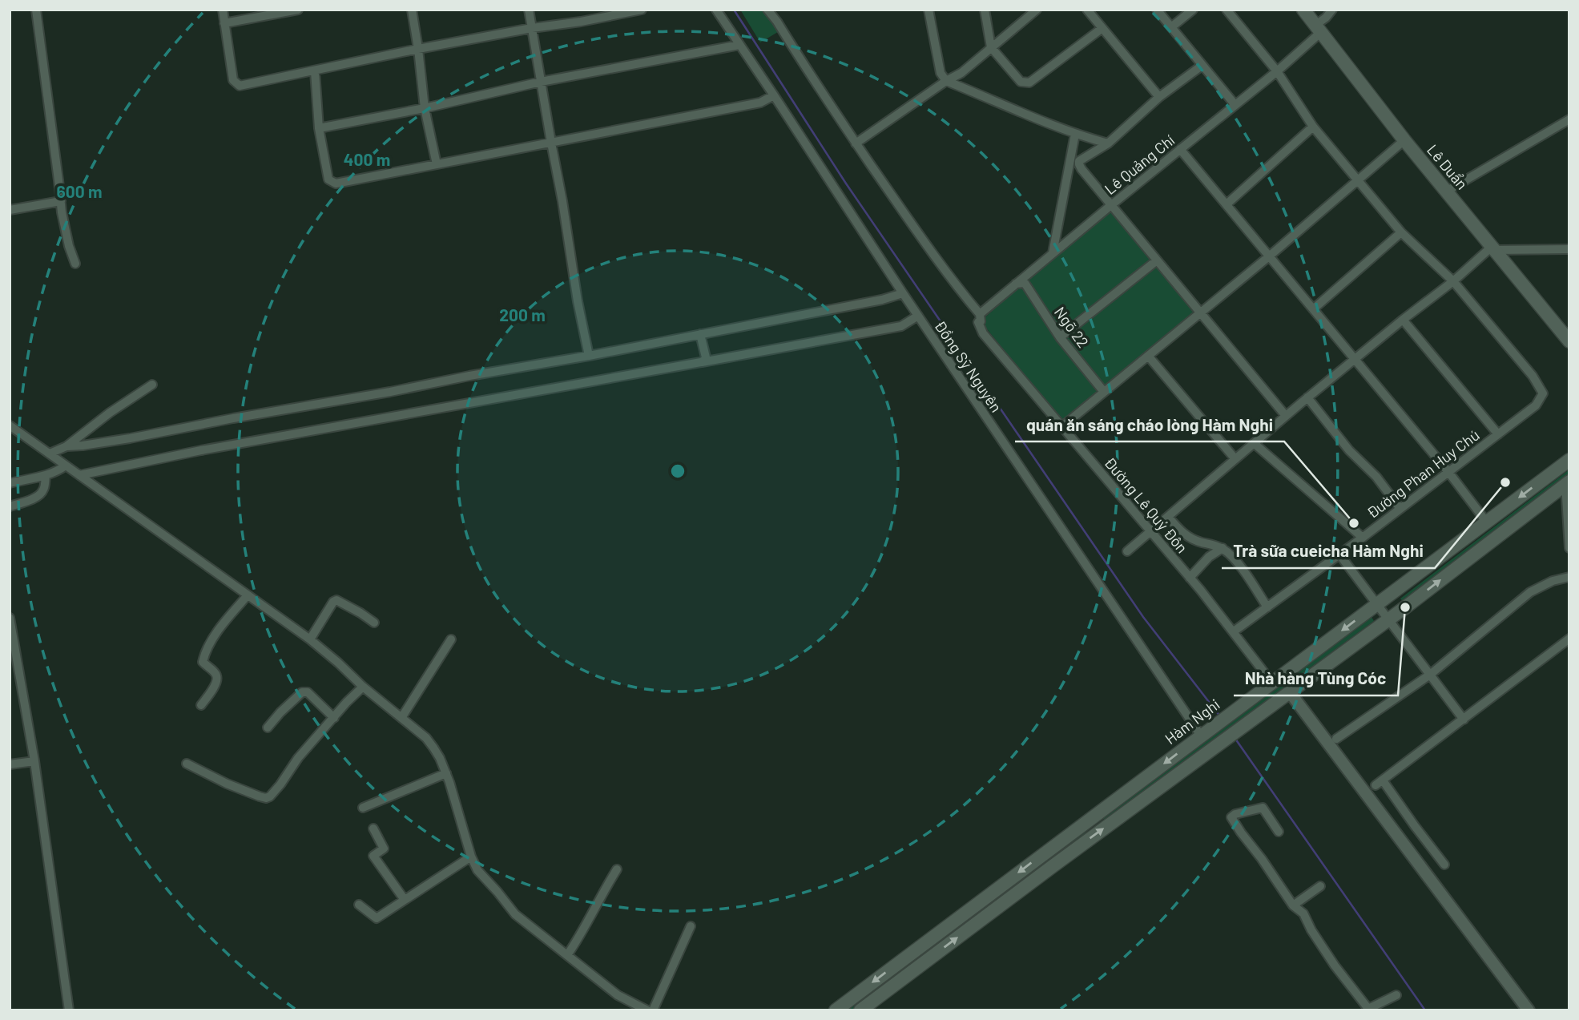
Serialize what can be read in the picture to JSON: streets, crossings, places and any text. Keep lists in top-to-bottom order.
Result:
{
  "streets": {
    "main road": ["Lê Duẩn", "Hàm Nghi"],
    "street": [
      "Lê Quảng Chí",
      "Ngõ 22",
      "Đồng Sỹ Nguyên",
      "Đường Phan Huy Chú",
      "Đường Lê Quý Đôn"
    ]
  },
  "crossings": [
    ["Lê Quảng Chí", "Lê Duẩn"],
    ["Lê Quảng Chí", "Ngõ 22"],
    ["Lê Quảng Chí", "Đường Lê Quý Đôn"],
    ["Đồng Sỹ Nguyên", "Hàm Nghi"],
    ["Đường Phan Huy Chú", "Đường Lê Quý Đôn"],
    ["Đường Lê Quý Đôn", "Hàm Nghi"]
  ],
  "places": ["Trà sữa cueicha Hàm Nghi", "quán ăn sáng cháo lòng Hàm Nghi", "Nhà hàng Tùng Cóc"],
  "rings": ["400 m", "600 m", "200 m"]
}
